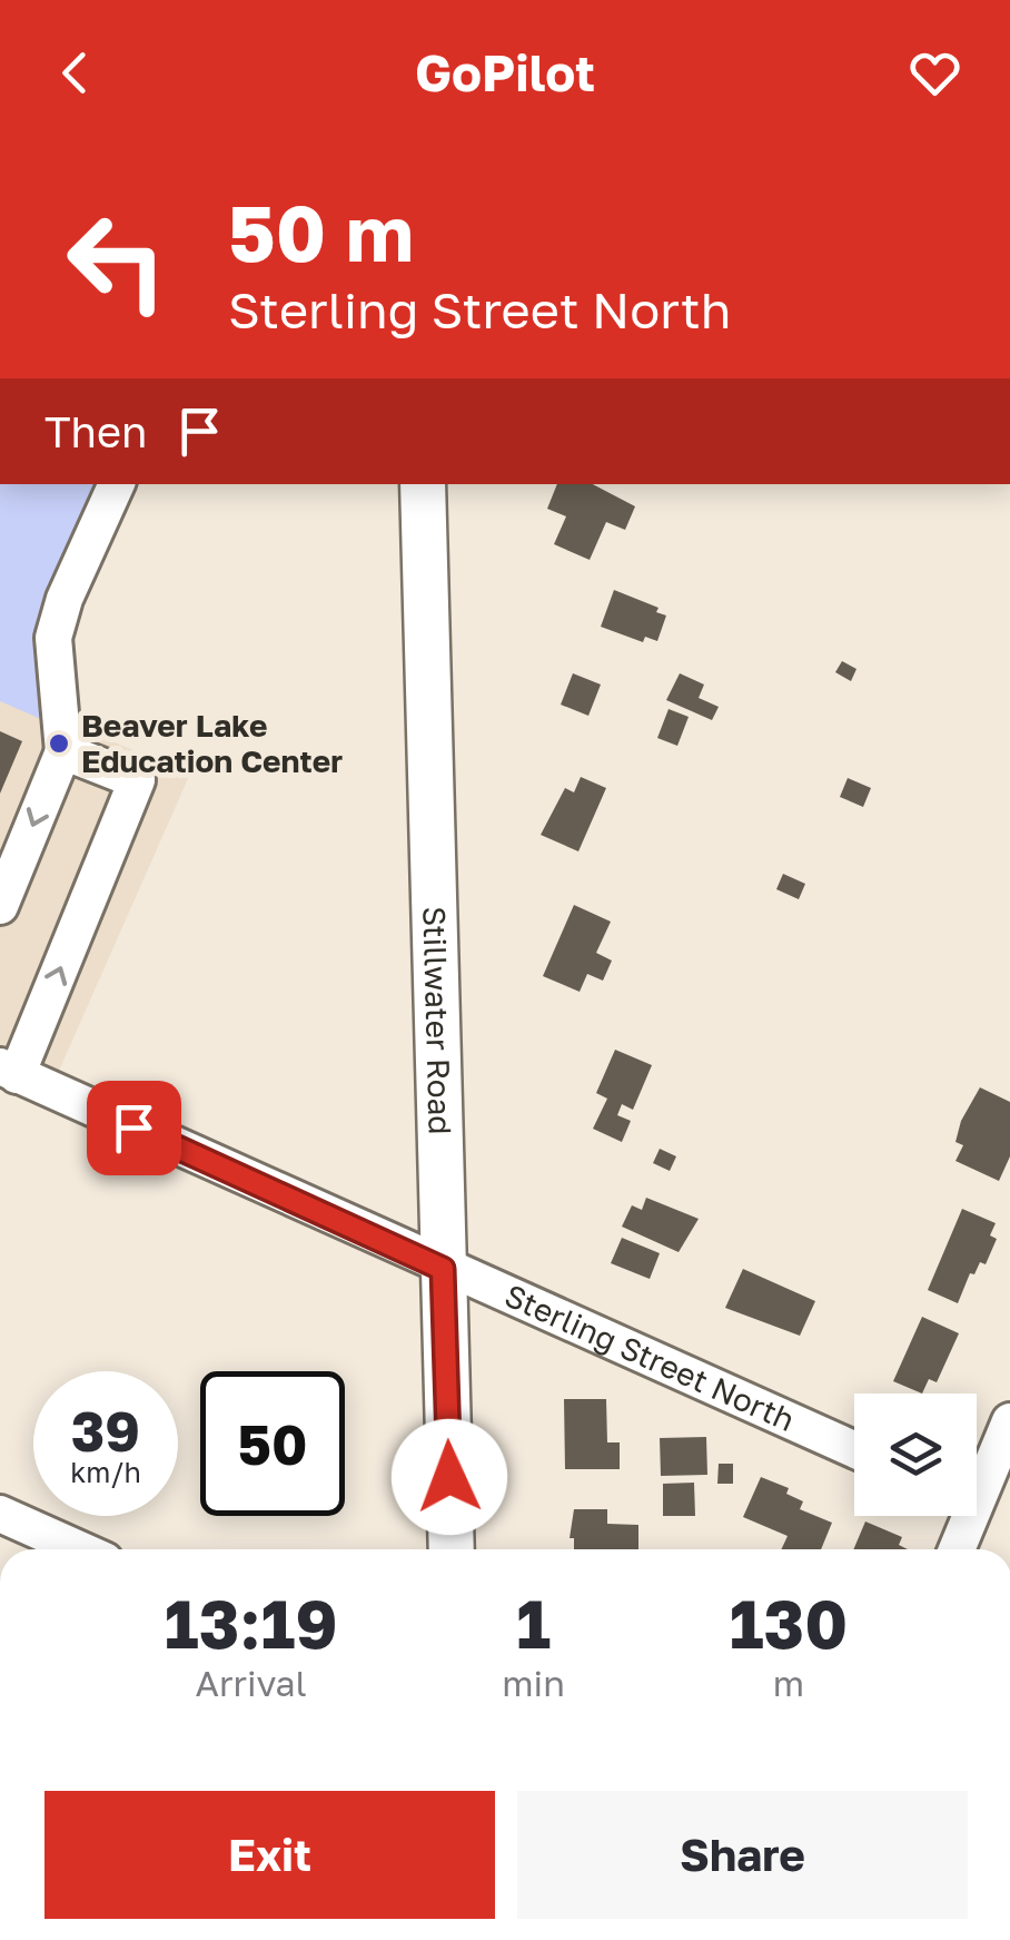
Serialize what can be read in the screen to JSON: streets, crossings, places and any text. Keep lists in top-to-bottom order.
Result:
{
  "streets": {
    "main road": ["Stillwater Road"],
    "street": ["Sterling Street North"]
  },
  "crossings": [
    ["Stillwater Road", "Sterling Street North"]
  ],
  "places": ["Beaver Lake Education Center"],
  "page": {
    "header": "GoPilot",
    "turn": ["50 m", "Sterling Street North"],
    "then": "Then",
    "speed": "39 km/h",
    "limit": "50",
    "eta": [
      "13:19",
      "Arrival",
      "1",
      "min",
      "130",
      "m"
    ],
    "buttons": ["Exit", "Share"]
  }
}
